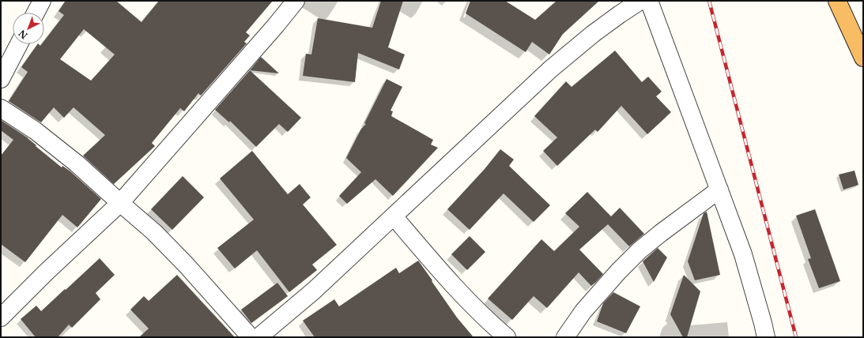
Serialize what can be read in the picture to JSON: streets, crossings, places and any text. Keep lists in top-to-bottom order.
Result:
{
  "north": "bottom left"
}
